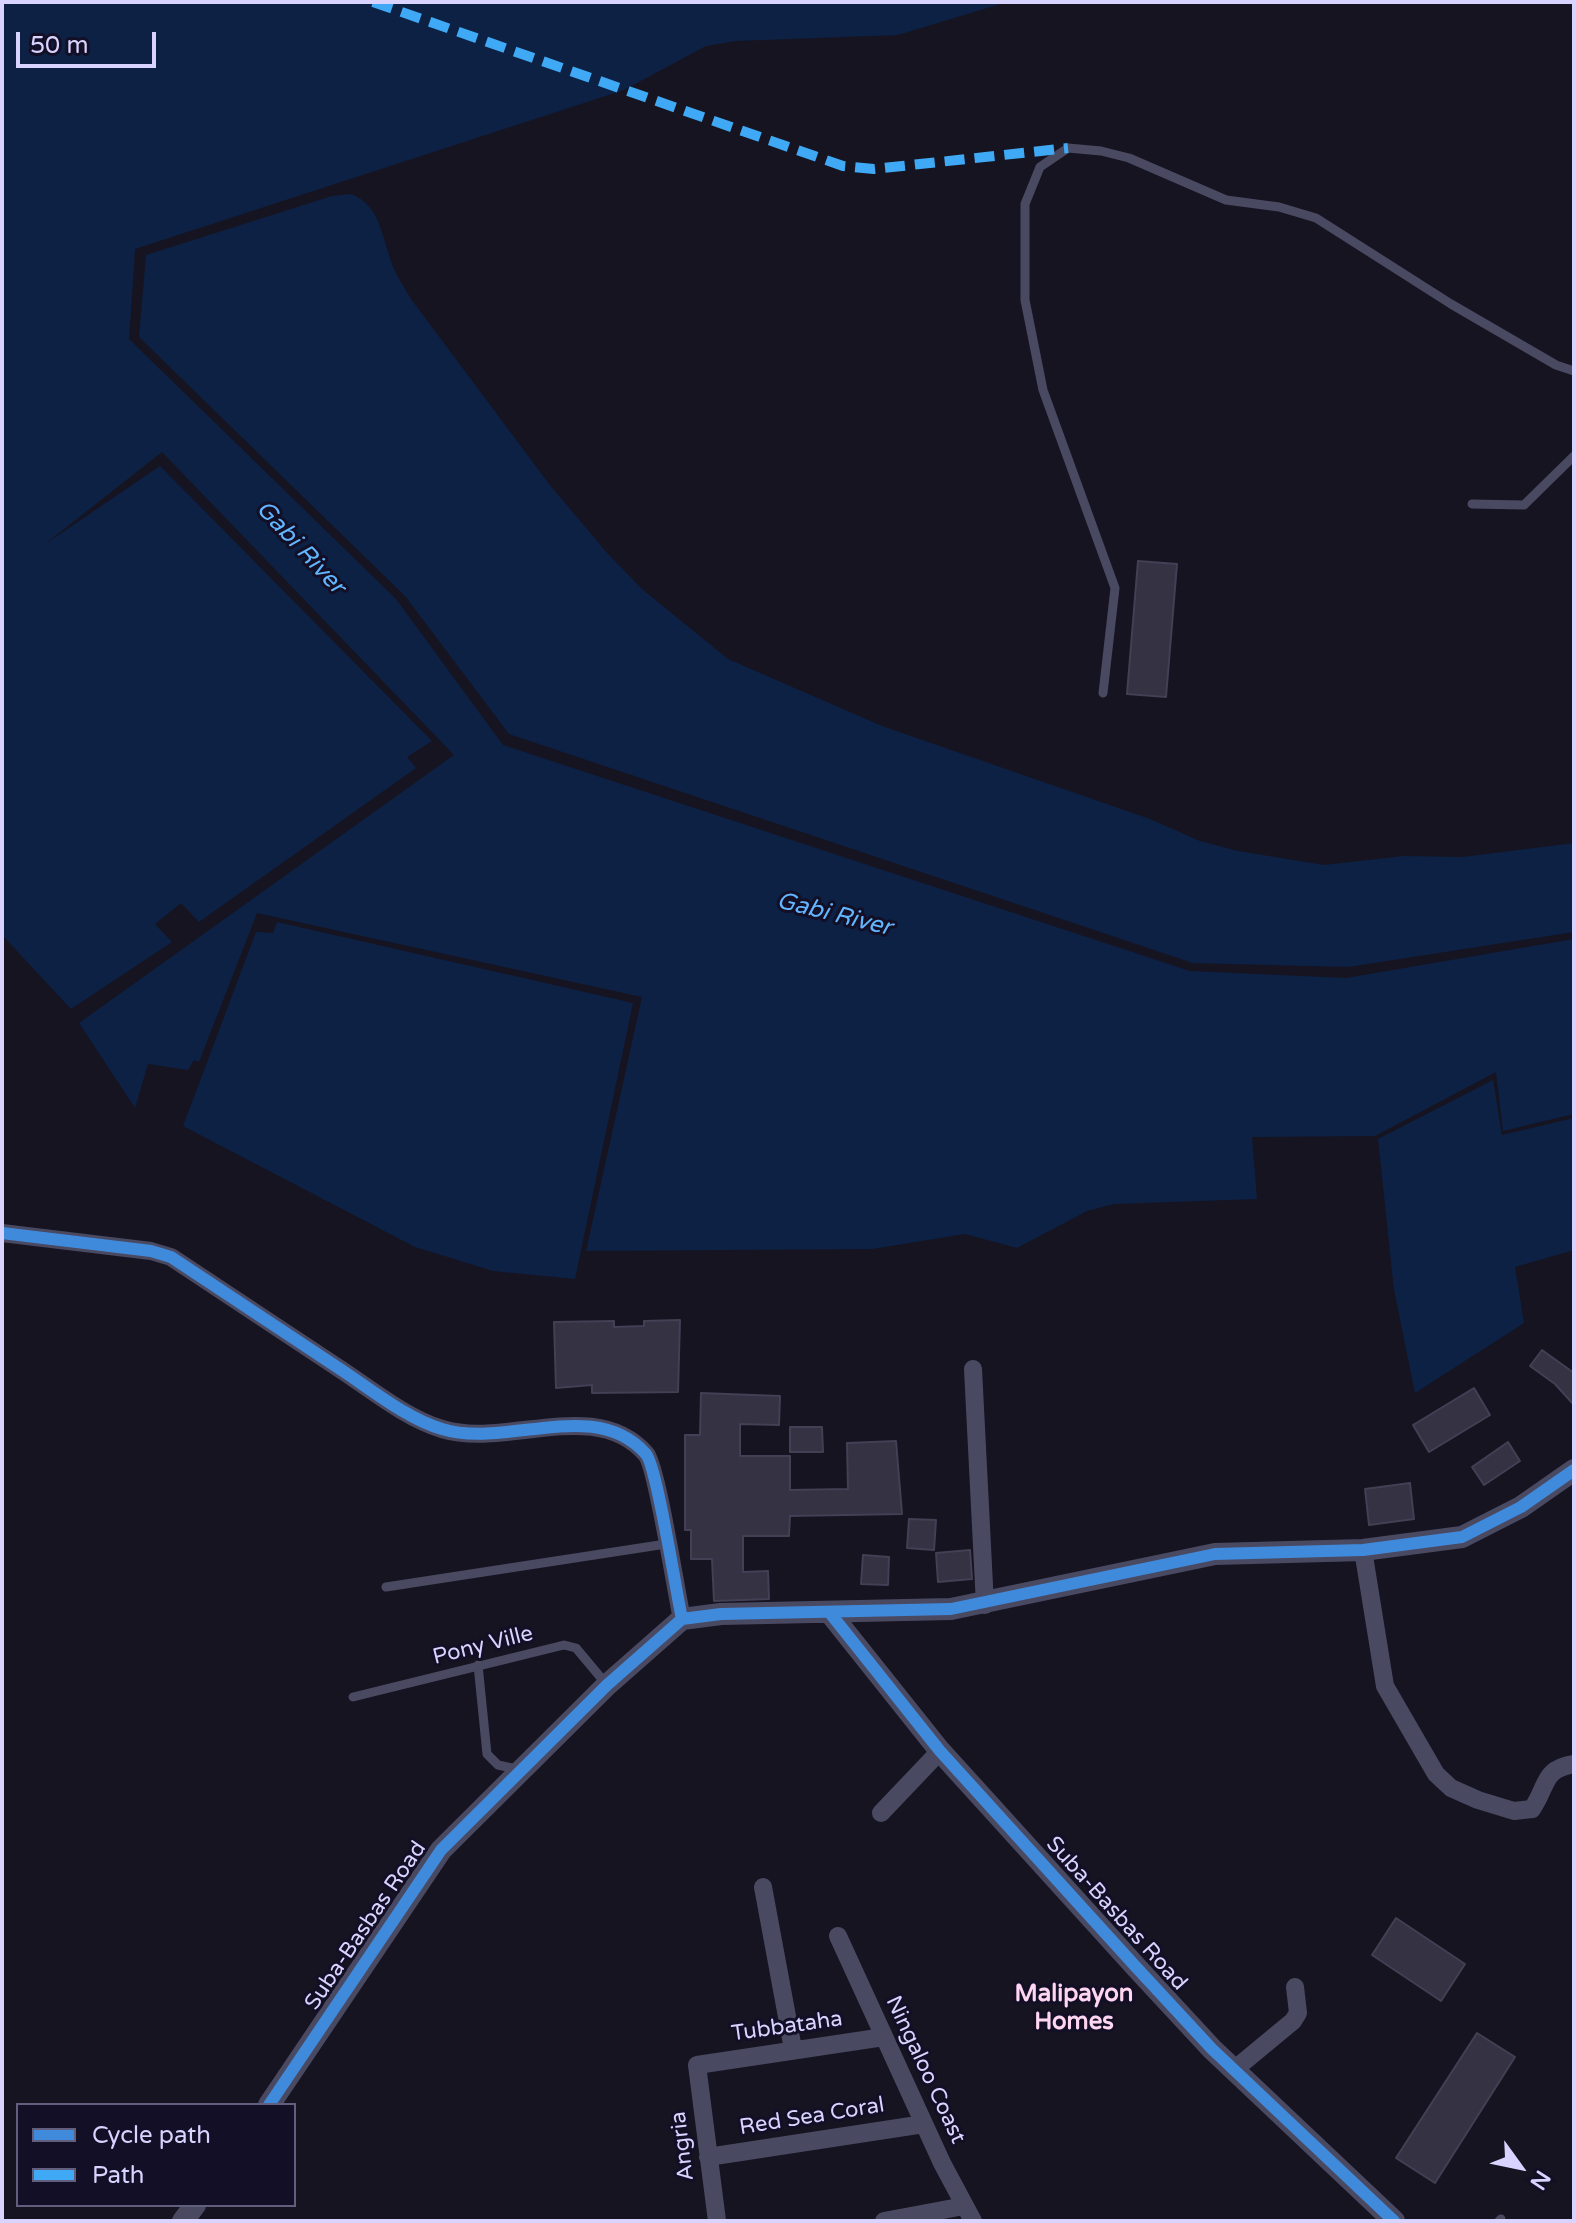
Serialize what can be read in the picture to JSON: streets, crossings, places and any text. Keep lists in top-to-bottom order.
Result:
{
  "streets": {
    "street": [
      "Suba-Basbas Road",
      "Tubbataha",
      "Ningaloo Coast",
      "Red Sea Coral",
      "Angria"
    ],
    "lane": ["Pony Ville"]
  },
  "crossings": [
    ["Pony Ville", "Suba-Basbas Road"],
    ["Tubbataha", "Ningaloo Coast"],
    ["Tubbataha", "Angria"],
    ["Ningaloo Coast", "Red Sea Coral"],
    ["Red Sea Coral", "Angria"]
  ],
  "districts": ["Malipayon Homes"],
  "water": ["Gabi River"],
  "legend": ["Cycle path", "Path"],
  "scale_bar": "50 m",
  "north": "bottom right"
}
